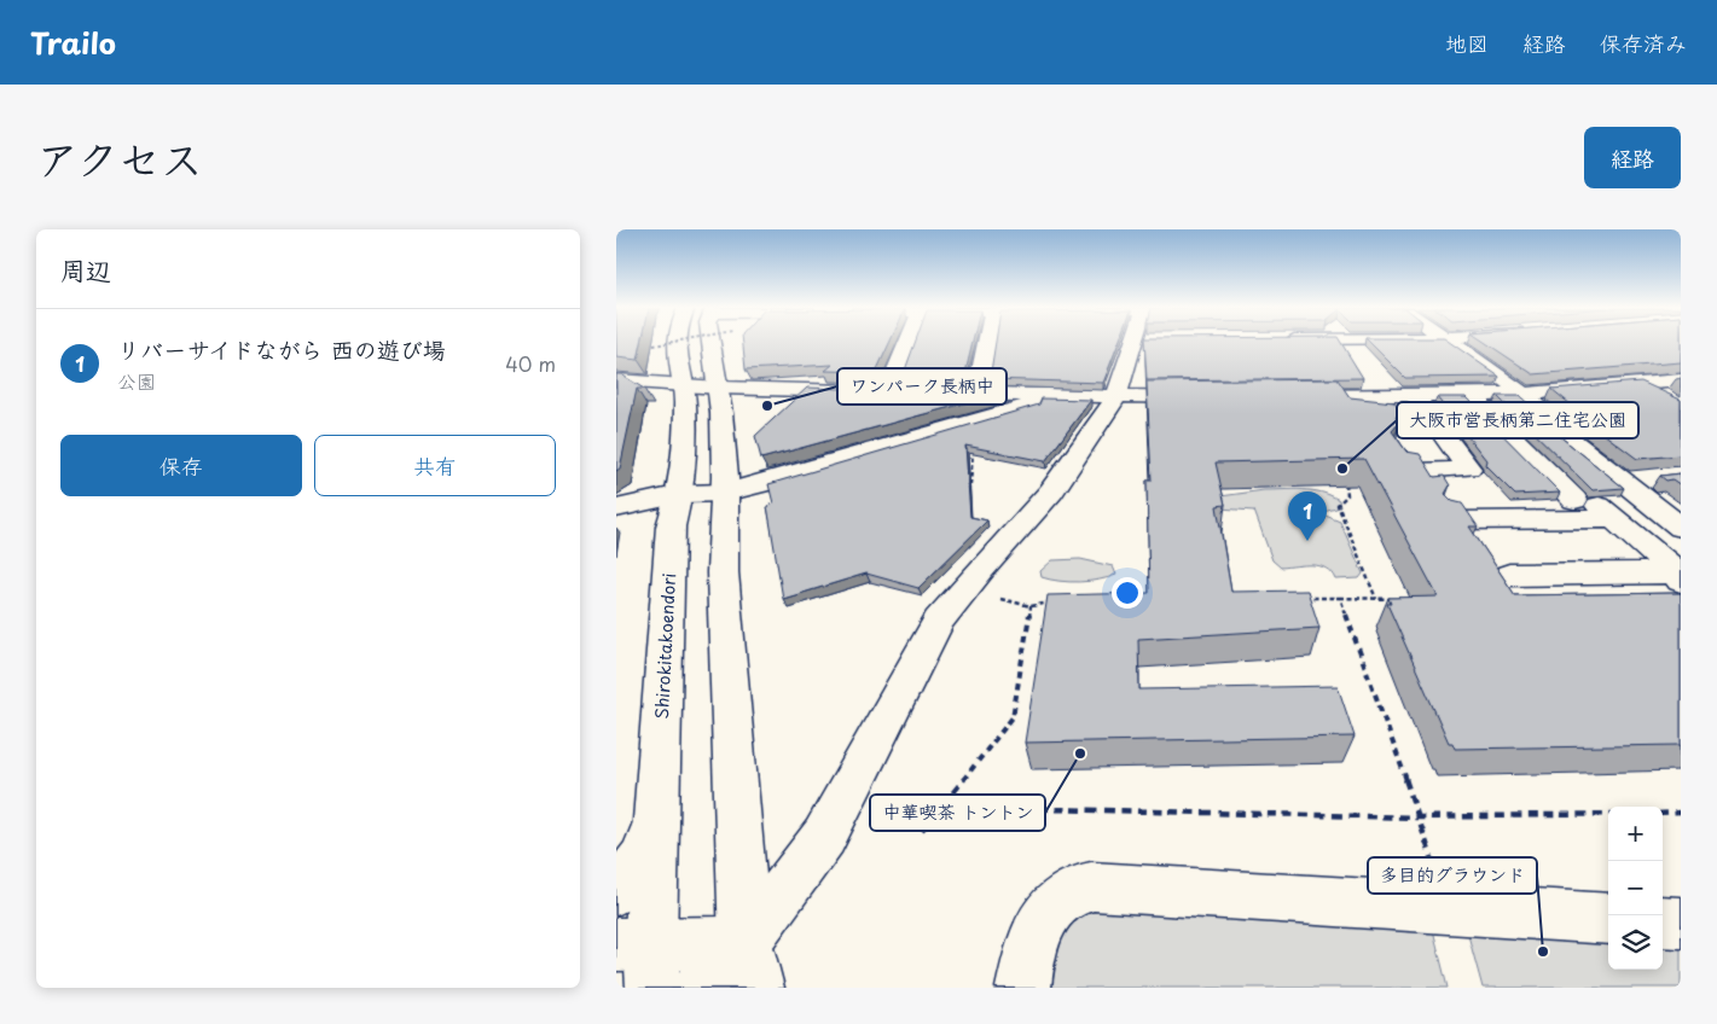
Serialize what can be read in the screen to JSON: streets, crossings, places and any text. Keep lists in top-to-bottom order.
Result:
{
  "streets": {
    "street": ["Shirokitakoendori"]
  },
  "places": [
    "ワンパーク長柄中",
    "大阪市営長柄第二住宅公園",
    "中華喫茶 トントン",
    "多目的グラウンド"
  ],
  "page": {
    "header": "Trailo",
    "nav": ["地図", "経路", "保存済み"],
    "title": "アクセス",
    "buttons": [
      "経路",
      ["保存", "共有"]
    ],
    "heading": "周辺",
    "list": [
      {
        "mark": "1",
        "name": "リバーサイドながら 西の遊び場",
        "note": "公園",
        "value": "40 m"
      }
    ],
    "pins": "1",
    "map_buttons": ["+", "−"]
  }
}
